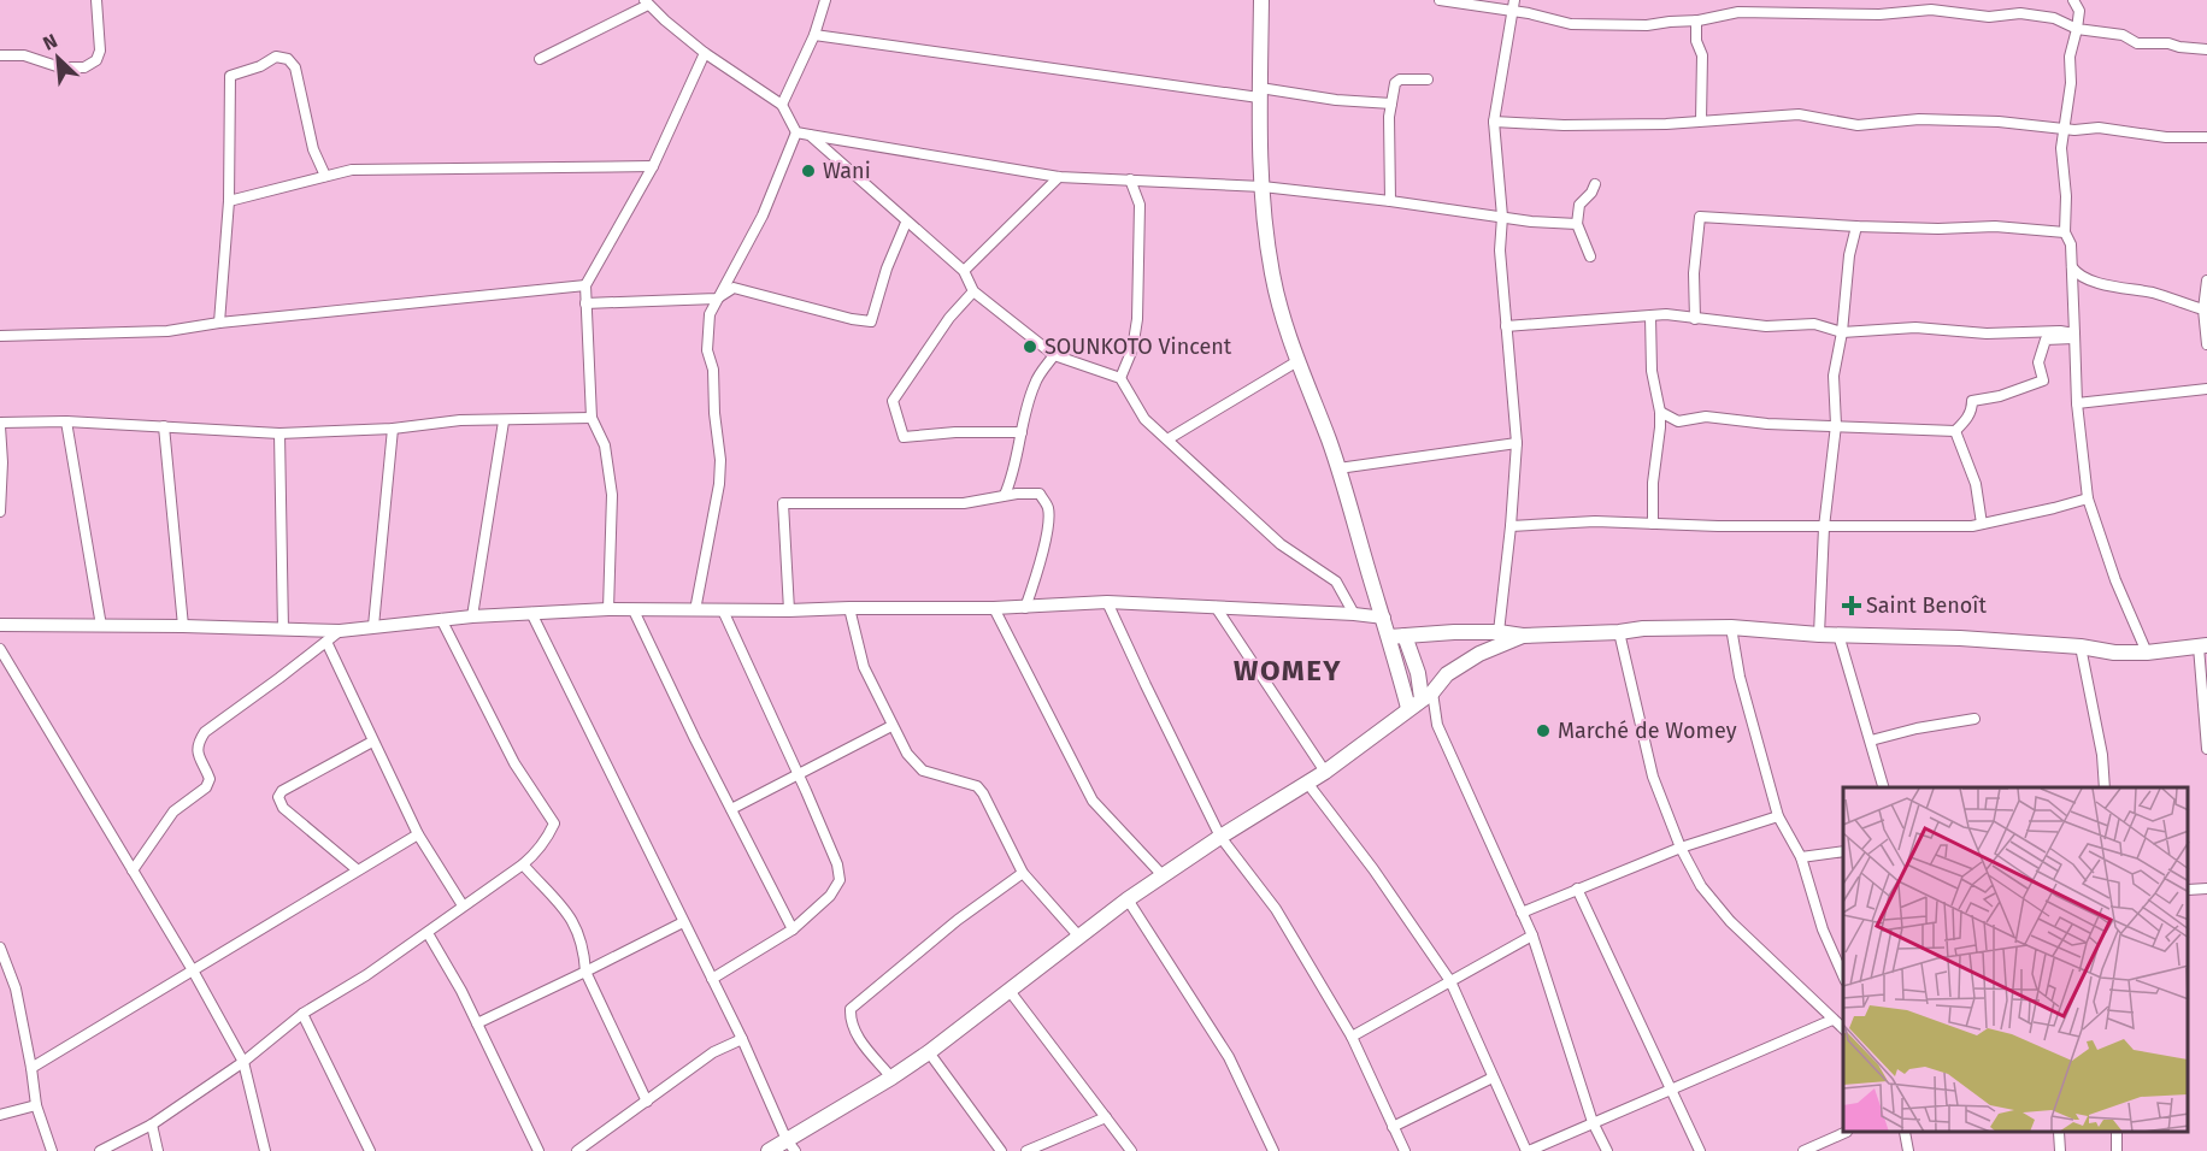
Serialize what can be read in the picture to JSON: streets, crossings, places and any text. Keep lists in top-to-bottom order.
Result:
{
  "districts": ["WOMEY"],
  "places": {
    "other": ["Wani", "SOUNKOTO Vincent", "Marché de Womey"],
    "health": ["Saint Benoît"]
  },
  "north": "top left"
}
